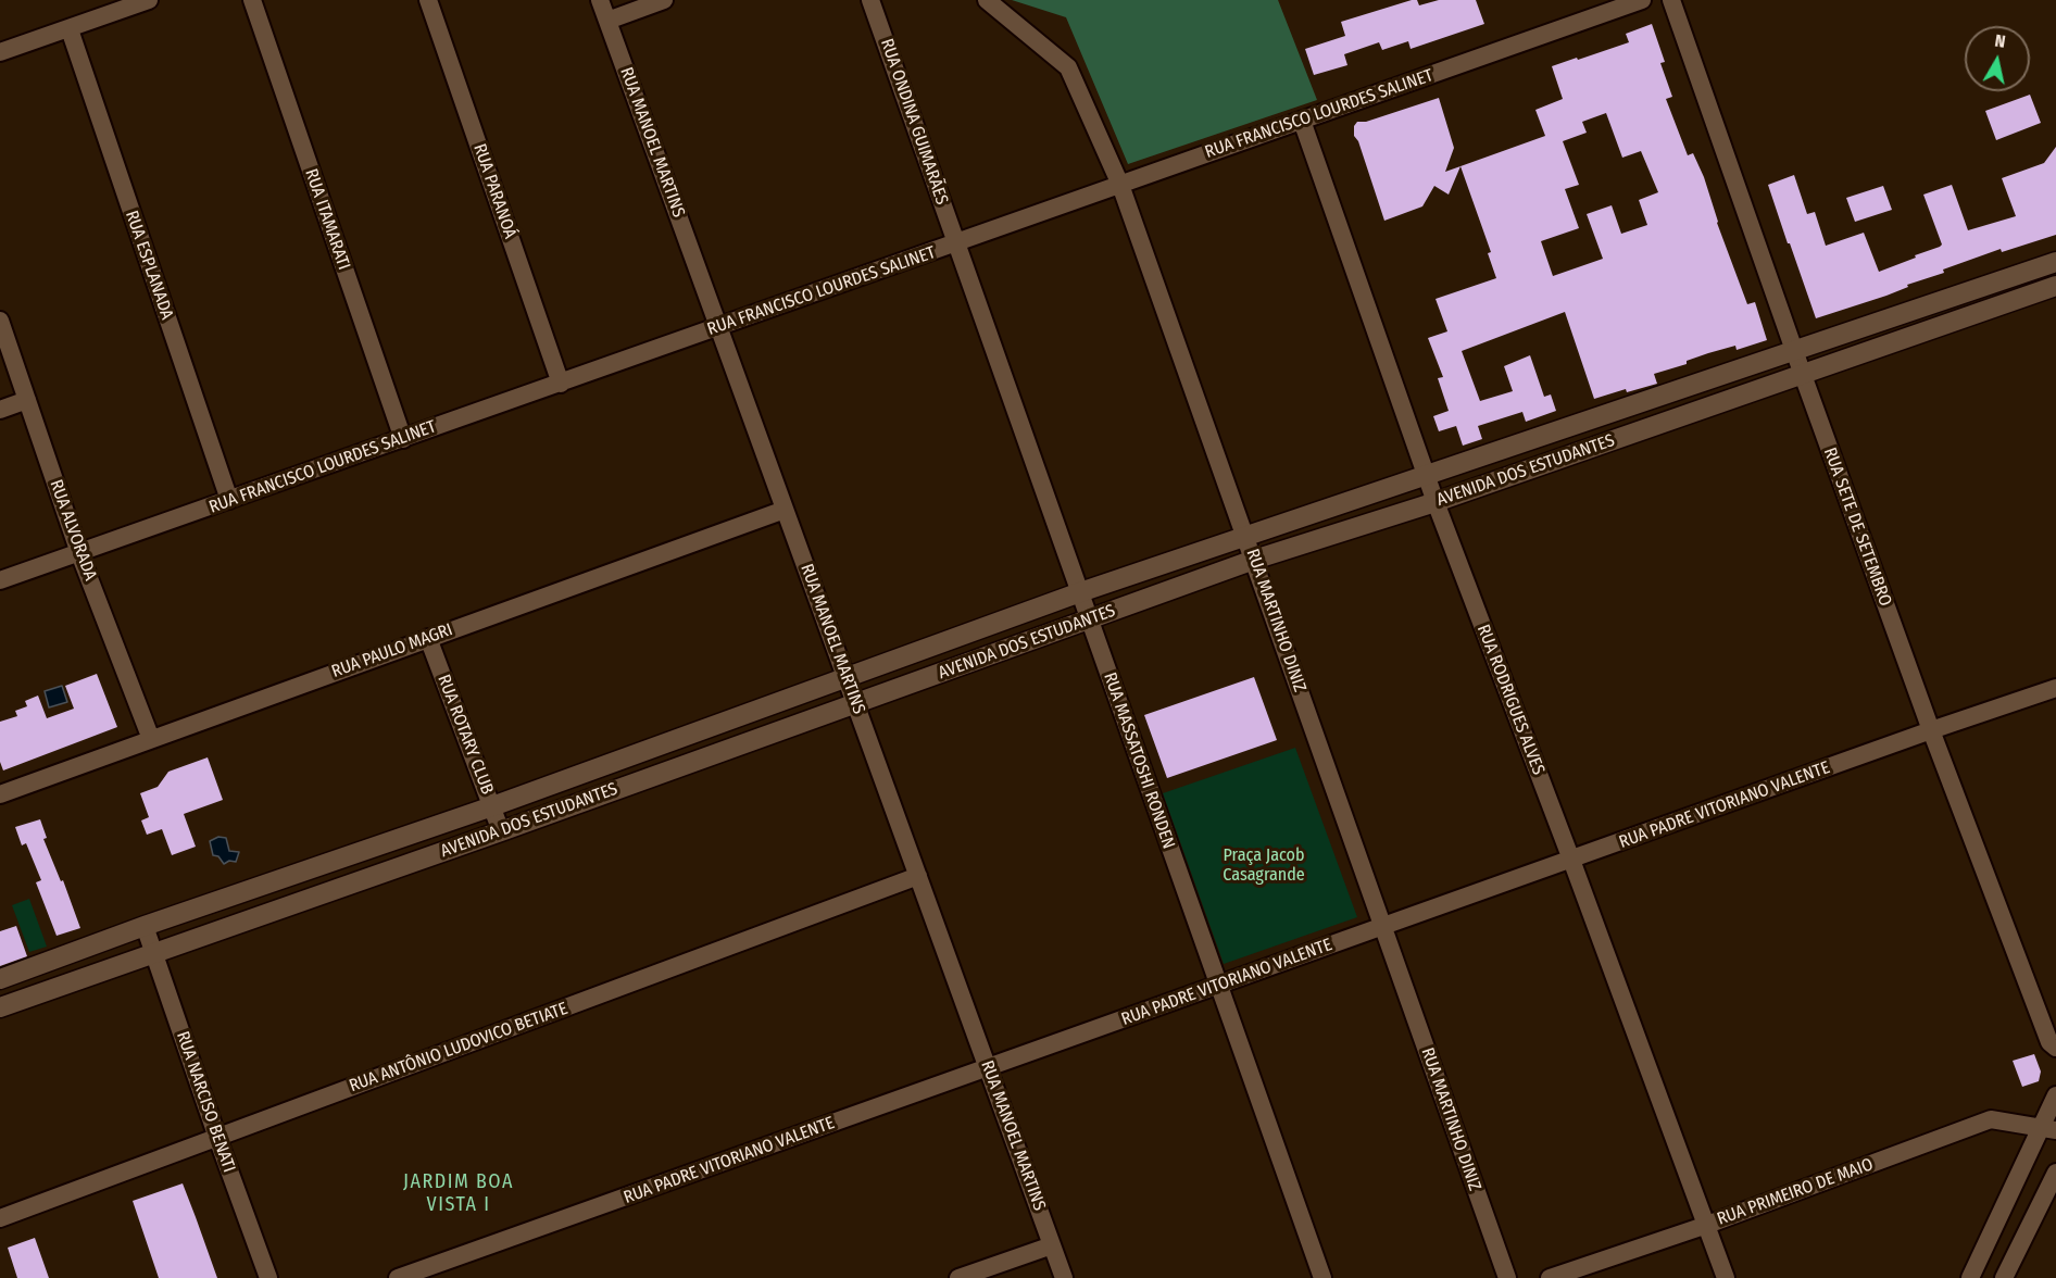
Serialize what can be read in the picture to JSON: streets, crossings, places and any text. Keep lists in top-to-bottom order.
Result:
{
  "streets": {
    "street": [
      "RUA FRANCISCO LOURDES SALINET",
      "RUA ONDINA GUIMARÃES",
      "RUA MANOEL MARTINS",
      "RUA PARANOÁ",
      "RUA ITAMARATI",
      "RUA ESPLANADA",
      "AVENIDA DOS ESTUDANTES",
      "RUA SETE DE SETEMBRO",
      "RUA ALVORADA",
      "RUA MARTINHO DINIZ",
      "RUA PAULO MAGRI",
      "RUA RODRIGUES ALVES",
      "RUA ROTARY CLUB",
      "RUA MASSATOSHI RONDEN",
      "RUA PADRE VITORIANO VALENTE",
      "RUA ANTÔNIO LUDOVICO BETIATE",
      "RUA NARCISO BENATI",
      "RUA PRIMEIRO DE MAIO"
    ]
  },
  "crossings": [
    ["RUA FRANCISCO LOURDES SALINET", "RUA ONDINA GUIMARÃES"],
    ["RUA FRANCISCO LOURDES SALINET", "RUA MANOEL MARTINS"],
    ["RUA FRANCISCO LOURDES SALINET", "RUA PARANOÁ"],
    ["RUA FRANCISCO LOURDES SALINET", "RUA ITAMARATI"],
    ["RUA FRANCISCO LOURDES SALINET", "RUA ESPLANADA"],
    ["RUA FRANCISCO LOURDES SALINET", "RUA ALVORADA"],
    ["RUA FRANCISCO LOURDES SALINET", "RUA MARTINHO DINIZ"],
    ["RUA FRANCISCO LOURDES SALINET", "RUA RODRIGUES ALVES"],
    ["RUA FRANCISCO LOURDES SALINET", "RUA MASSATOSHI RONDEN"],
    ["RUA ONDINA GUIMARÃES", "RUA MASSATOSHI RONDEN"],
    ["RUA MANOEL MARTINS", "AVENIDA DOS ESTUDANTES"],
    ["RUA MANOEL MARTINS", "RUA PAULO MAGRI"],
    ["RUA MANOEL MARTINS", "RUA PADRE VITORIANO VALENTE"],
    ["RUA MANOEL MARTINS", "RUA ANTÔNIO LUDOVICO BETIATE"],
    ["AVENIDA DOS ESTUDANTES", "RUA SETE DE SETEMBRO"],
    ["AVENIDA DOS ESTUDANTES", "RUA MARTINHO DINIZ"],
    ["AVENIDA DOS ESTUDANTES", "RUA RODRIGUES ALVES"],
    ["AVENIDA DOS ESTUDANTES", "RUA ROTARY CLUB"],
    ["AVENIDA DOS ESTUDANTES", "RUA MASSATOSHI RONDEN"],
    ["AVENIDA DOS ESTUDANTES", "RUA NARCISO BENATI"],
    ["RUA SETE DE SETEMBRO", "RUA PADRE VITORIANO VALENTE"],
    ["RUA ALVORADA", "RUA PAULO MAGRI"],
    ["RUA MARTINHO DINIZ", "RUA PADRE VITORIANO VALENTE"],
    ["RUA PAULO MAGRI", "RUA ROTARY CLUB"],
    ["RUA RODRIGUES ALVES", "RUA PADRE VITORIANO VALENTE"],
    ["RUA RODRIGUES ALVES", "RUA PRIMEIRO DE MAIO"],
    ["RUA MASSATOSHI RONDEN", "RUA PADRE VITORIANO VALENTE"],
    ["RUA ANTÔNIO LUDOVICO BETIATE", "RUA NARCISO BENATI"]
  ],
  "districts": ["JARDIM BOA VISTA I"],
  "parks": ["Praça Jacob Casagrande"],
  "north": "top"
}
